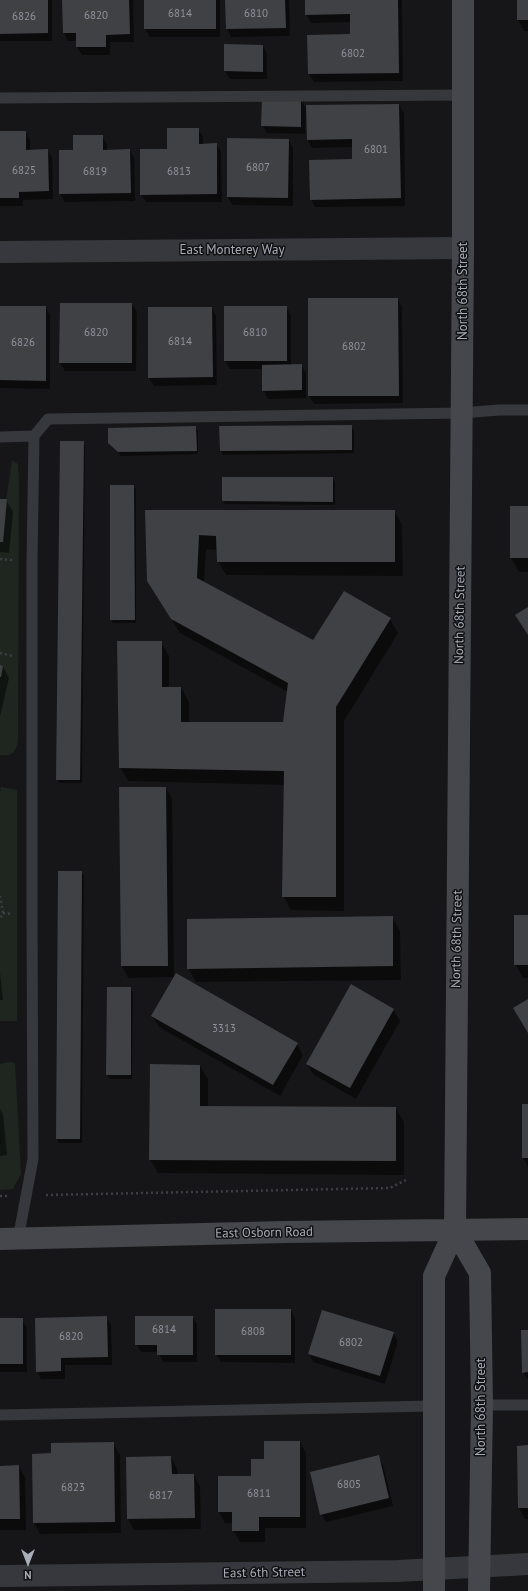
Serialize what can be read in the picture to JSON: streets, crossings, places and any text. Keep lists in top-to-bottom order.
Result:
{
  "streets": {
    "main road": ["North 68th Street", "East Osborn Road"],
    "street": ["East Monterey Way", "East 6th Street"]
  },
  "crossings": [
    ["East Monterey Way", "North 68th Street"],
    ["North 68th Street", "East Osborn Road"],
    ["North 68th Street", "East 6th Street"]
  ],
  "house_numbers": [
    "6814",
    "6810",
    "6820",
    "6826",
    "6802",
    "6801",
    "6807",
    "6825",
    "6819",
    "6813",
    "6820",
    "6810",
    "6814",
    "6826",
    "6802",
    "3313",
    "6814",
    "6808",
    "6820",
    "6802",
    "6805",
    "6823",
    "6811",
    "6817"
  ],
  "north": "bottom"
}
